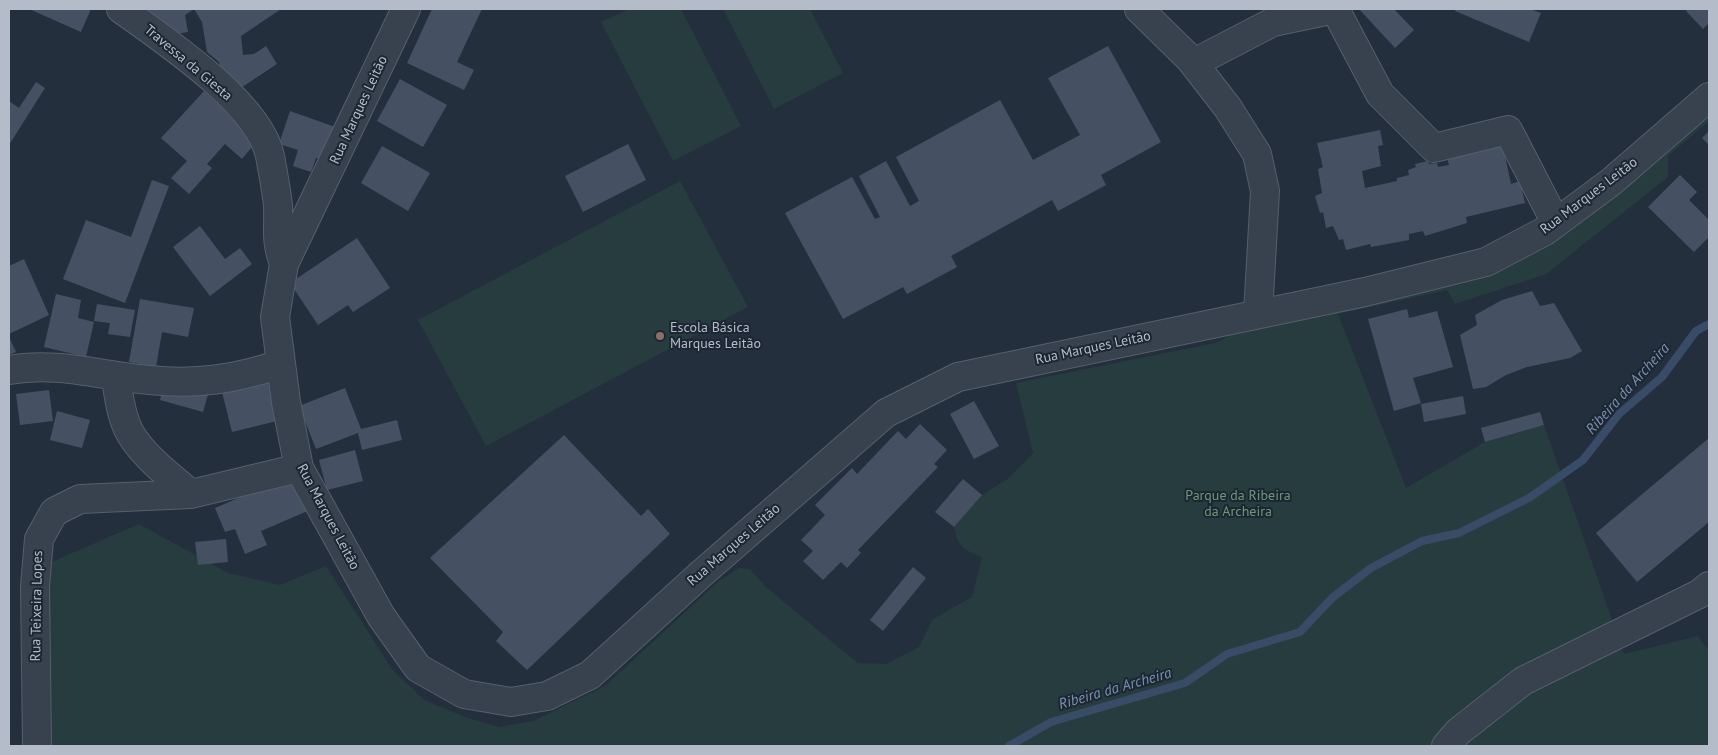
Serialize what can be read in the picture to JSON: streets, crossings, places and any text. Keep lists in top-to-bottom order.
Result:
{
  "streets": {
    "street": ["Travessa da Giesta", "Rua Marques Leitão", "Rua Teixeira Lopes"]
  },
  "crossings": [
    ["Travessa da Giesta", "Rua Marques Leitão"],
    ["Rua Marques Leitão", "Rua Teixeira Lopes"]
  ],
  "water": ["Ribeira da Archeira"],
  "parks": ["Parque da Ribeira da Archeira"],
  "places": ["Escola Básica Marques Leitão"]
}
